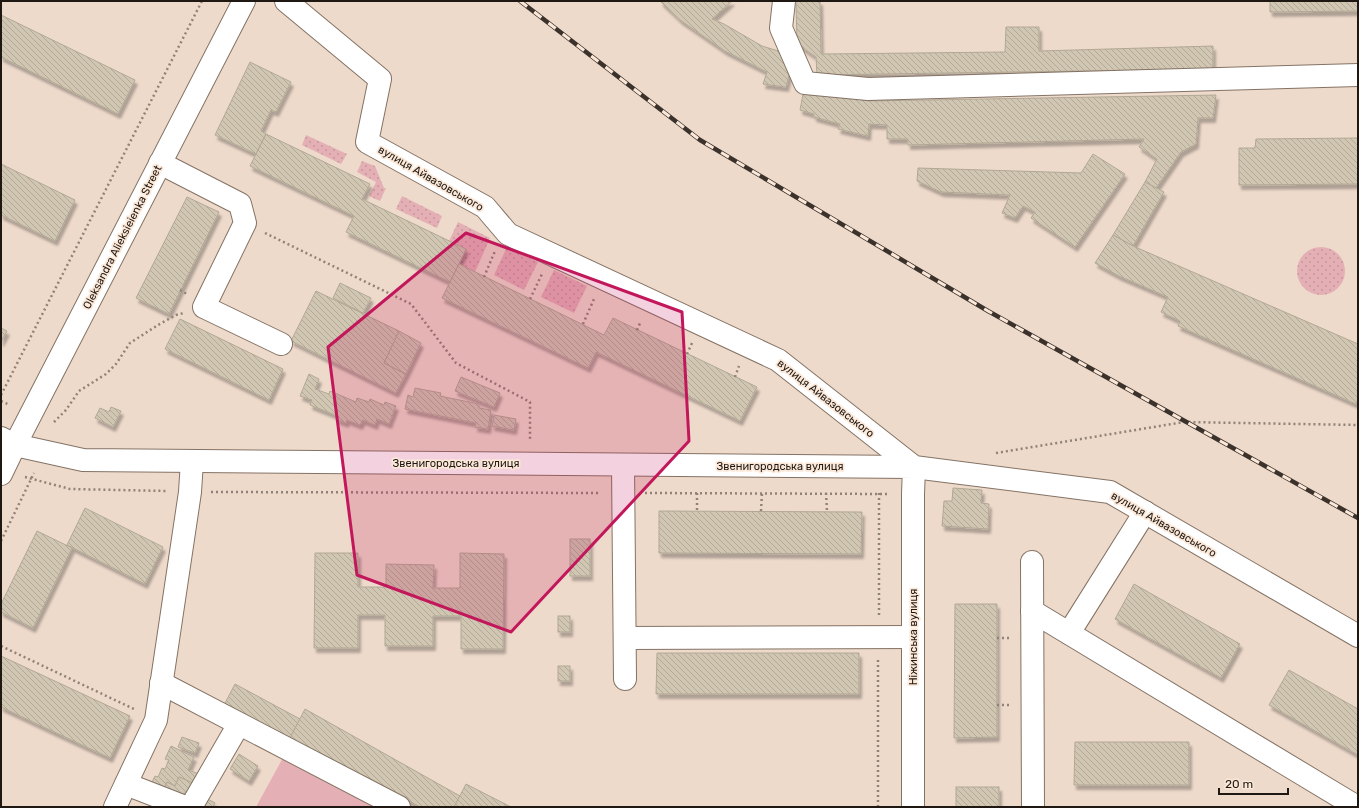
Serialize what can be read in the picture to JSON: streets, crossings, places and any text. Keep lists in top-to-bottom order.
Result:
{
  "streets": {
    "street": [
      "вулиця Айвазовського",
      "Oleksandra Alieksieienka Street",
      "Звенигородська вулиця",
      "Ніжинська вулиця"
    ]
  },
  "crossings": [
    ["вулиця Айвазовського", "Звенигородська вулиця"],
    ["вулиця Айвазовського", "Ніжинська вулиця"],
    ["Oleksandra Alieksieienka Street", "Звенигородська вулиця"],
    ["Звенигородська вулиця", "Ніжинська вулиця"]
  ],
  "scale_bar": "20 m"
}
